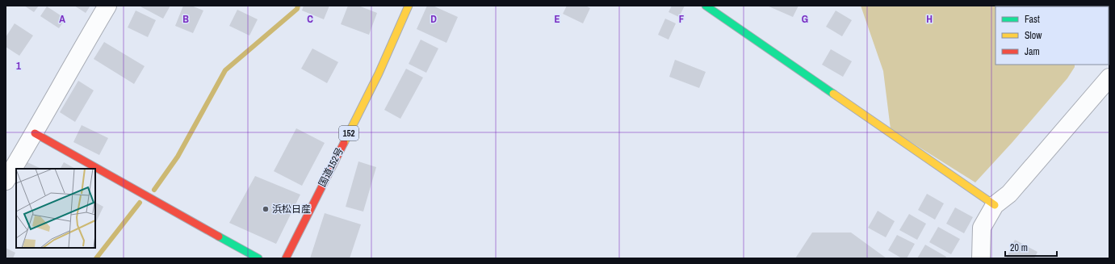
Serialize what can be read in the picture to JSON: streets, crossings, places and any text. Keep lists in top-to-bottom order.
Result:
{
  "streets": {
    "main road": ["152", "国道152号"]
  },
  "places": ["浜松日産"],
  "legend": ["Fast", "Slow", "Jam"],
  "scale_bar": "20 m",
  "grid": {
    "columns": [
      "A",
      "B",
      "C",
      "D",
      "E",
      "F",
      "G",
      "H"
    ],
    "rows": ["1"]
  }
}
